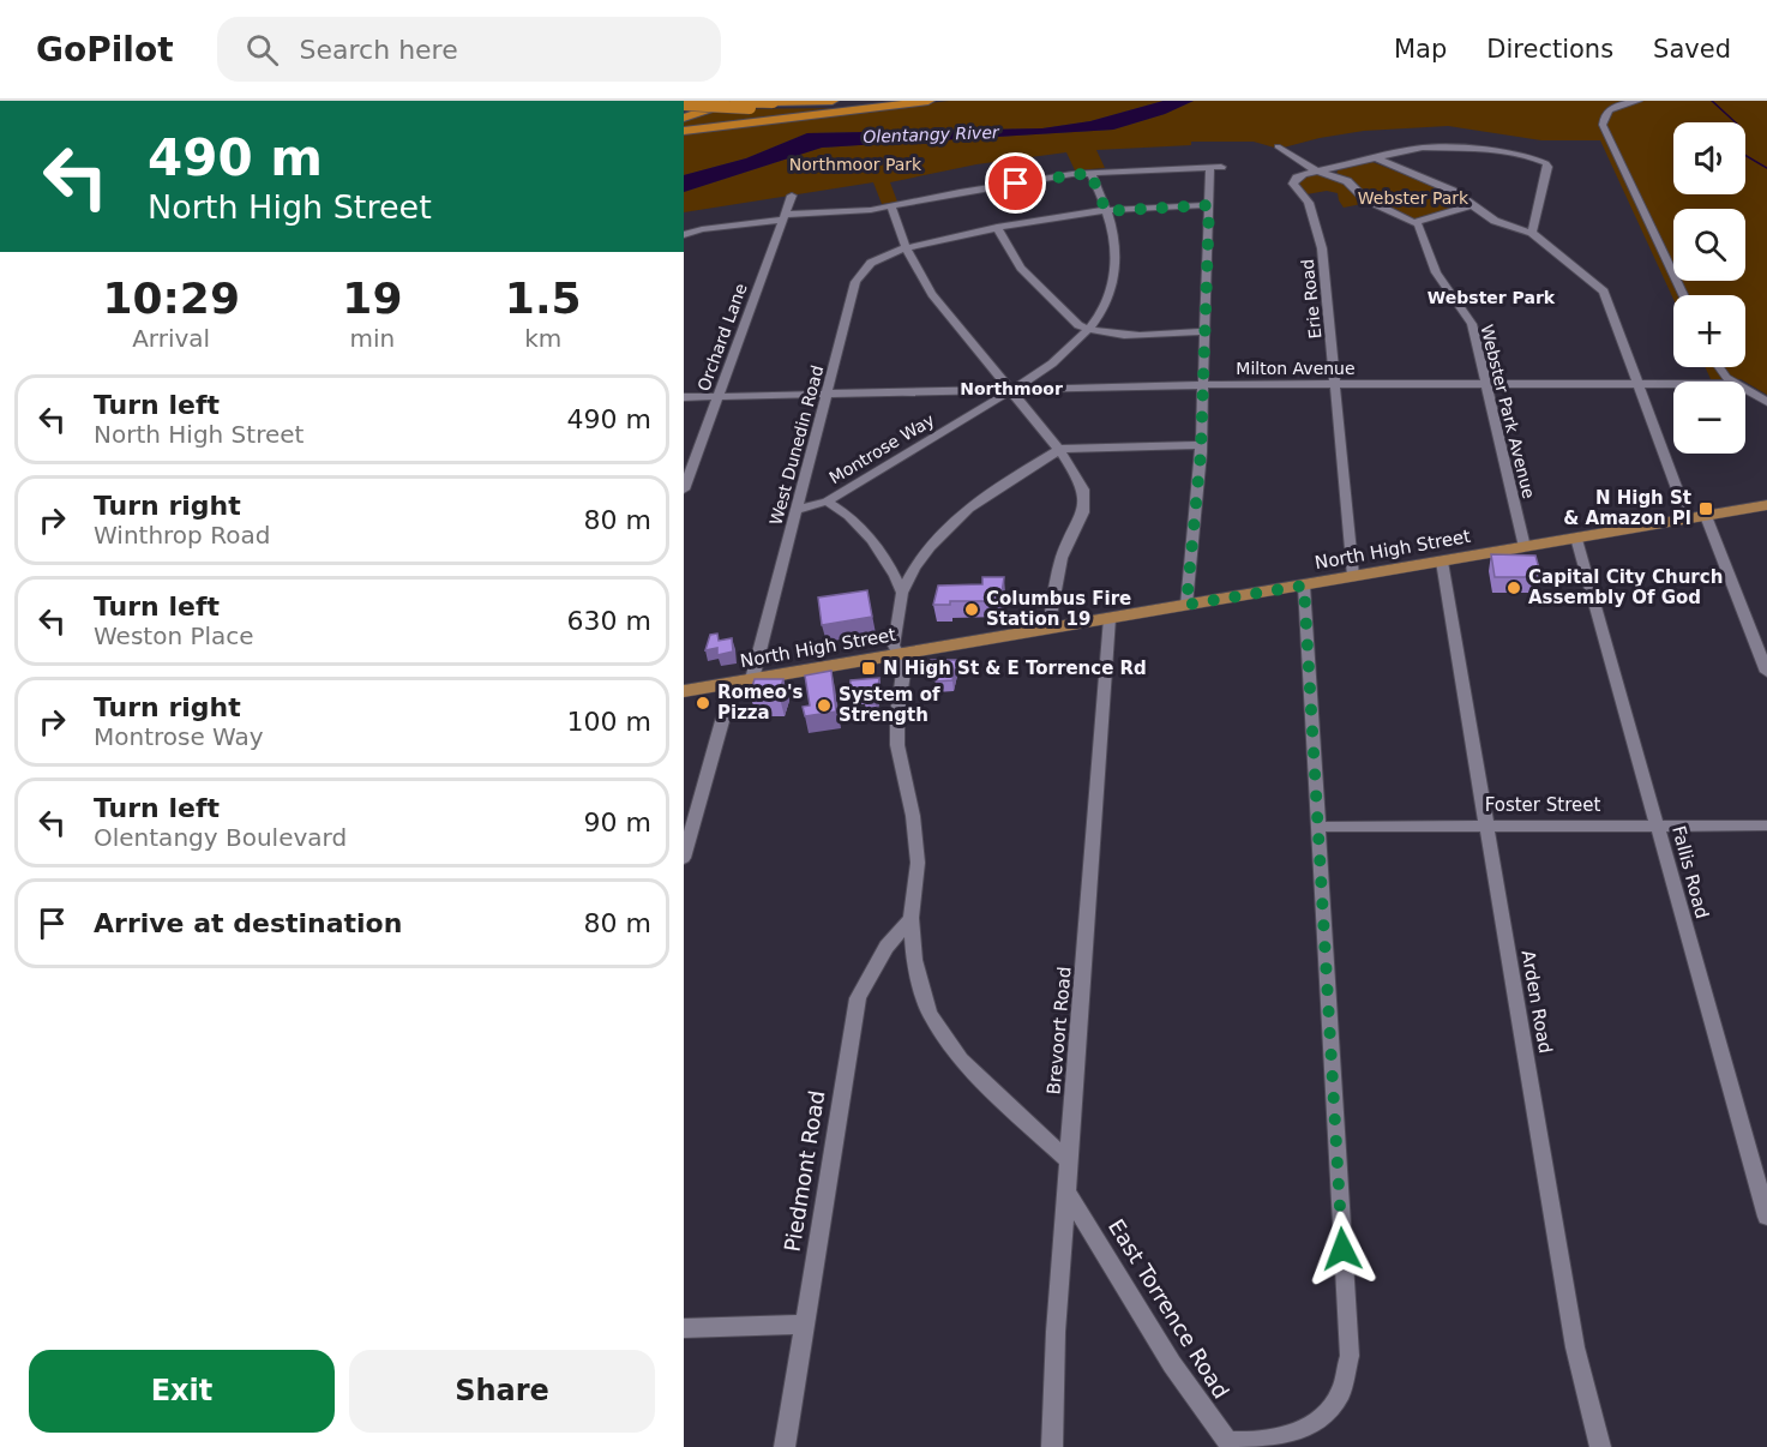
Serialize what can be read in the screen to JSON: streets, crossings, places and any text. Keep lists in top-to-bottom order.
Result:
{
  "streets": {
    "main road": ["North High Street"],
    "street": [
      "Erie Road",
      "Orchard Lane",
      "Milton Avenue",
      "Webster Park Avenue",
      "West Dunedin Road",
      "Montrose Way",
      "Foster Street",
      "Fallis Road",
      "Arden Road",
      "Brevoort Road",
      "Piedmont Road",
      "East Torrence Road"
    ]
  },
  "crossings": [
    ["Erie Road", "Milton Avenue"],
    ["Erie Road", "North High Street"],
    ["Orchard Lane", "Milton Avenue"],
    ["Milton Avenue", "Webster Park Avenue"],
    ["Milton Avenue", "West Dunedin Road"],
    ["Milton Avenue", "Montrose Way"],
    ["Webster Park Avenue", "North High Street"],
    ["West Dunedin Road", "Montrose Way"],
    ["West Dunedin Road", "North High Street"],
    ["North High Street", "Fallis Road"],
    ["North High Street", "Arden Road"],
    ["North High Street", "Brevoort Road"],
    ["Foster Street", "Fallis Road"],
    ["Foster Street", "Arden Road"],
    ["Brevoort Road", "East Torrence Road"]
  ],
  "districts": ["Webster Park", "Northmoor"],
  "water": ["Olentangy River"],
  "parks": ["Northmoor Park", "Webster Park"],
  "places": {
    "transit": ["N High St & Amazon Pl", "N High St & E Torrence Rd"],
    "other": [
      "Capital City Church Assembly Of God",
      "Columbus Fire Station 19",
      "Romeo's Pizza",
      "System of Strength"
    ]
  },
  "page": {
    "header": "GoPilot",
    "search": "Search here",
    "nav": ["Map", "Directions", "Saved"],
    "turn": ["490 m", "North High Street"],
    "map_buttons": ["+", "−"],
    "eta": [
      "10:29",
      "Arrival",
      "19",
      "min",
      "1.5",
      "km"
    ],
    "list": [
      {
        "name": "Turn left",
        "note": "North High Street",
        "value": "490 m"
      },
      {
        "name": "Turn right",
        "note": "Winthrop Road",
        "value": "80 m"
      },
      {
        "name": "Turn left",
        "note": "Weston Place",
        "value": "630 m"
      },
      {
        "name": "Turn right",
        "note": "Montrose Way",
        "value": "100 m"
      },
      {
        "name": "Turn left",
        "note": "Olentangy Boulevard",
        "value": "90 m"
      },
      {
        "name": "Arrive at destination",
        "value": "80 m"
      }
    ],
    "buttons": ["Exit", "Share"]
  }
}
